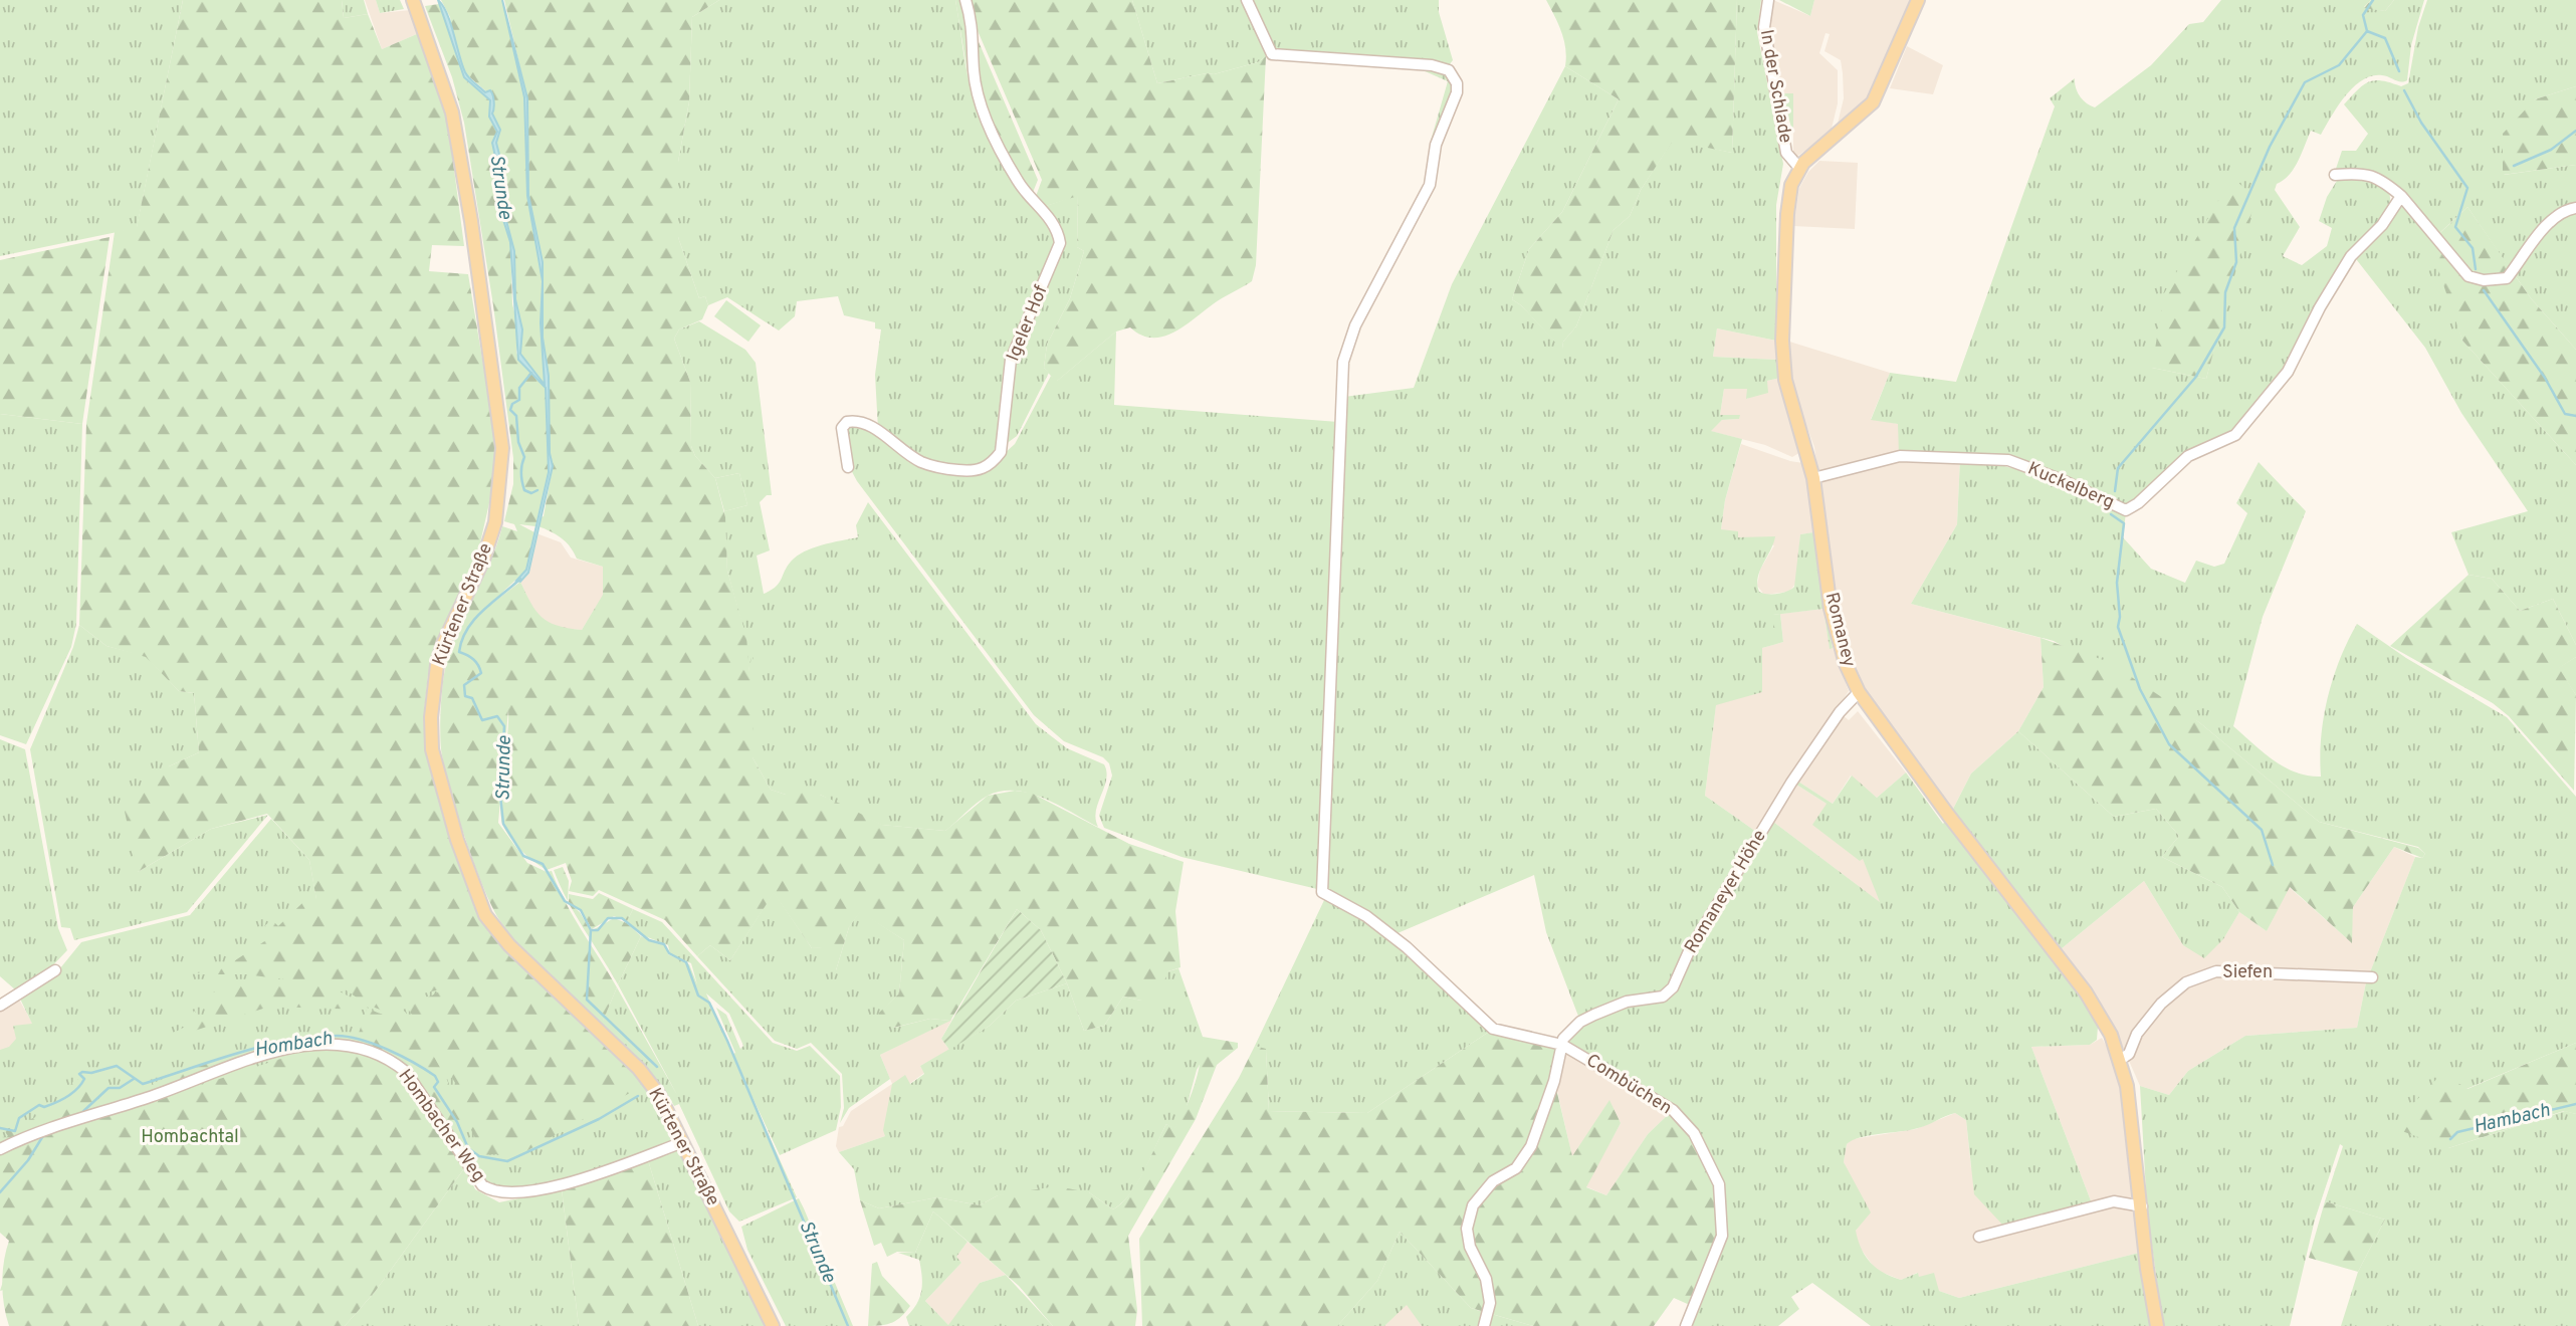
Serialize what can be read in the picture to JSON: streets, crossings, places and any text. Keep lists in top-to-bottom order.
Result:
{
  "streets": {
    "main road": ["Kürtener Straße", "Romaney"],
    "street": [
      "In der Schlade",
      "Igeler Hof",
      "Kuckelberg",
      "Romaneyer Höhe",
      "Siefen",
      "Combüchen",
      "Hombacher Weg"
    ]
  },
  "crossings": [
    ["In der Schlade", "Romaney"],
    ["Kuckelberg", "Romaney"],
    ["Kürtener Straße", "Hombacher Weg"],
    ["Romaney", "Romaneyer Höhe"],
    ["Romaney", "Siefen"],
    ["Romaneyer Höhe", "Combüchen"]
  ],
  "water": ["Strunde", "Hombach", "Hambach"],
  "parks": ["Hombachtal"]
}
